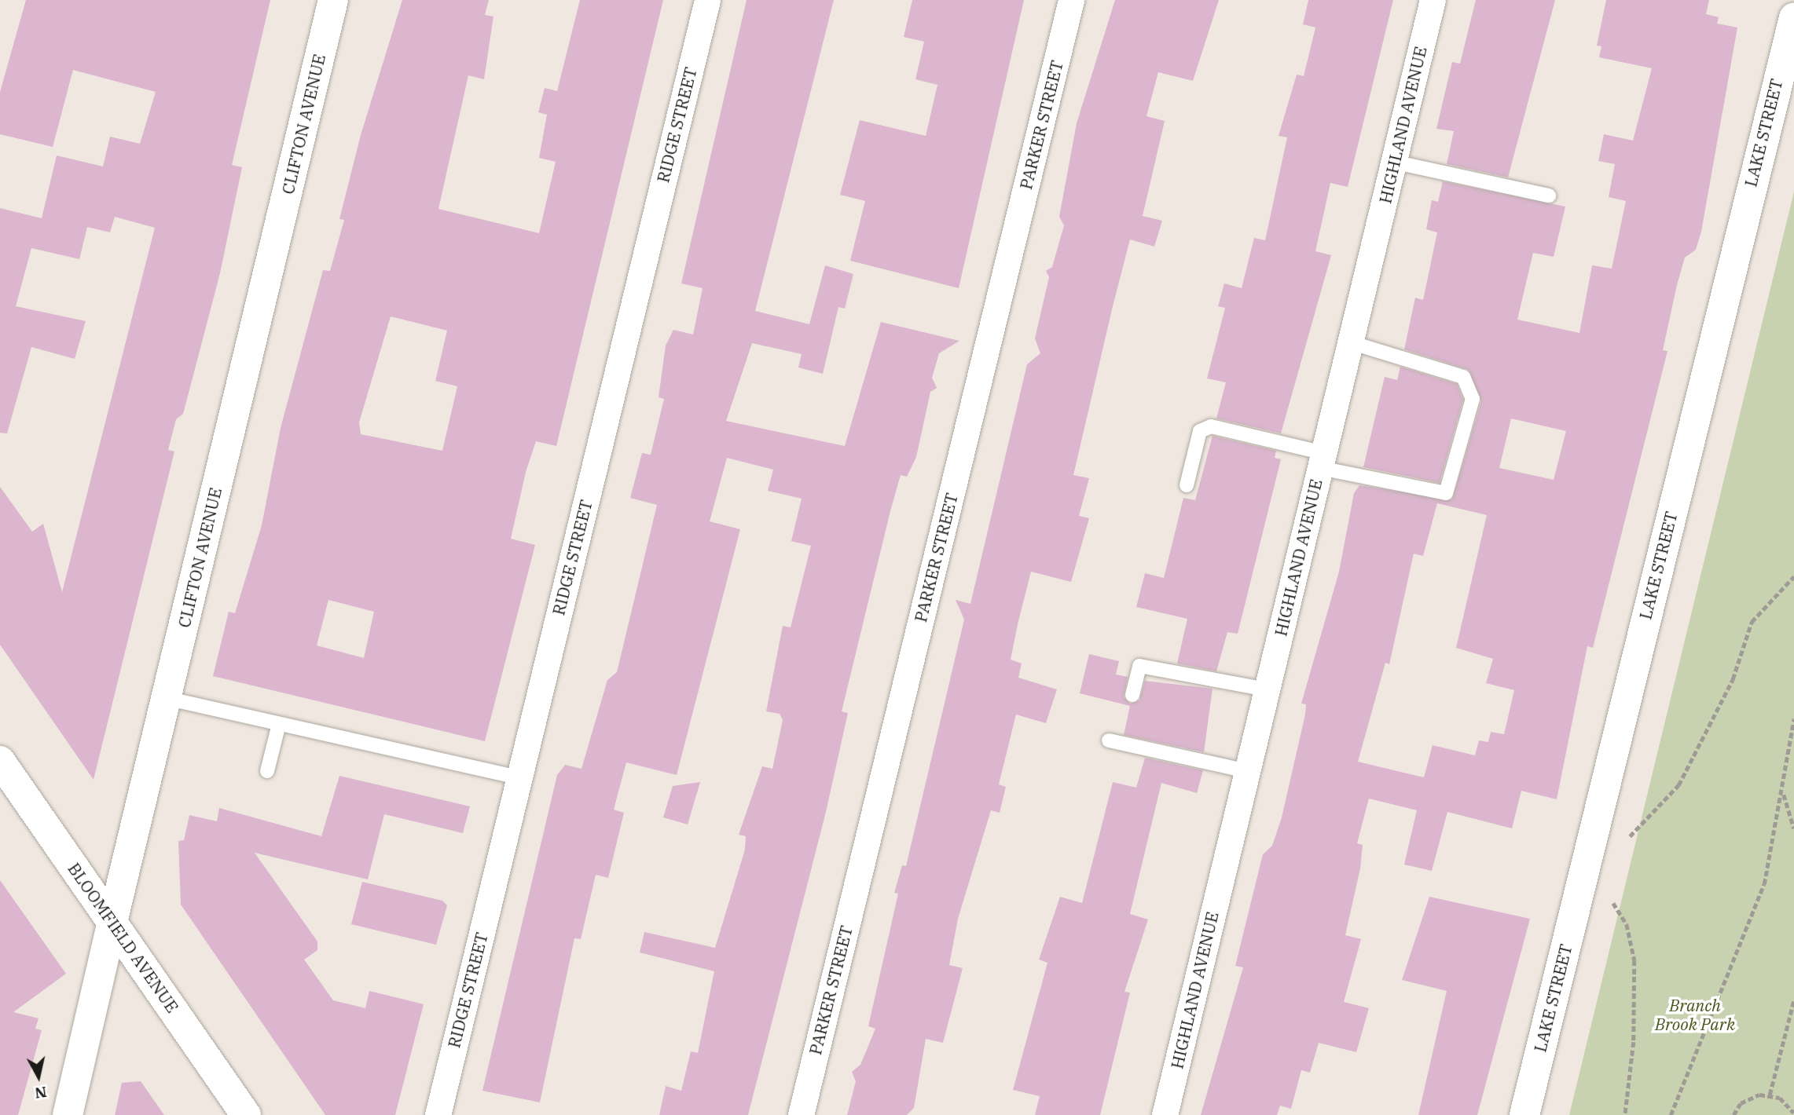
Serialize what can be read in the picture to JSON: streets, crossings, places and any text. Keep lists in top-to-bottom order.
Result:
{
  "streets": {
    "main road": ["CLIFTON AVENUE", "LAKE STREET", "BLOOMFIELD AVENUE"],
    "street": ["RIDGE STREET", "PARKER STREET", "HIGHLAND AVENUE"]
  },
  "crossings": [
    ["CLIFTON AVENUE", "BLOOMFIELD AVENUE"]
  ],
  "parks": ["Branch Brook Park"],
  "north": "bottom"
}
